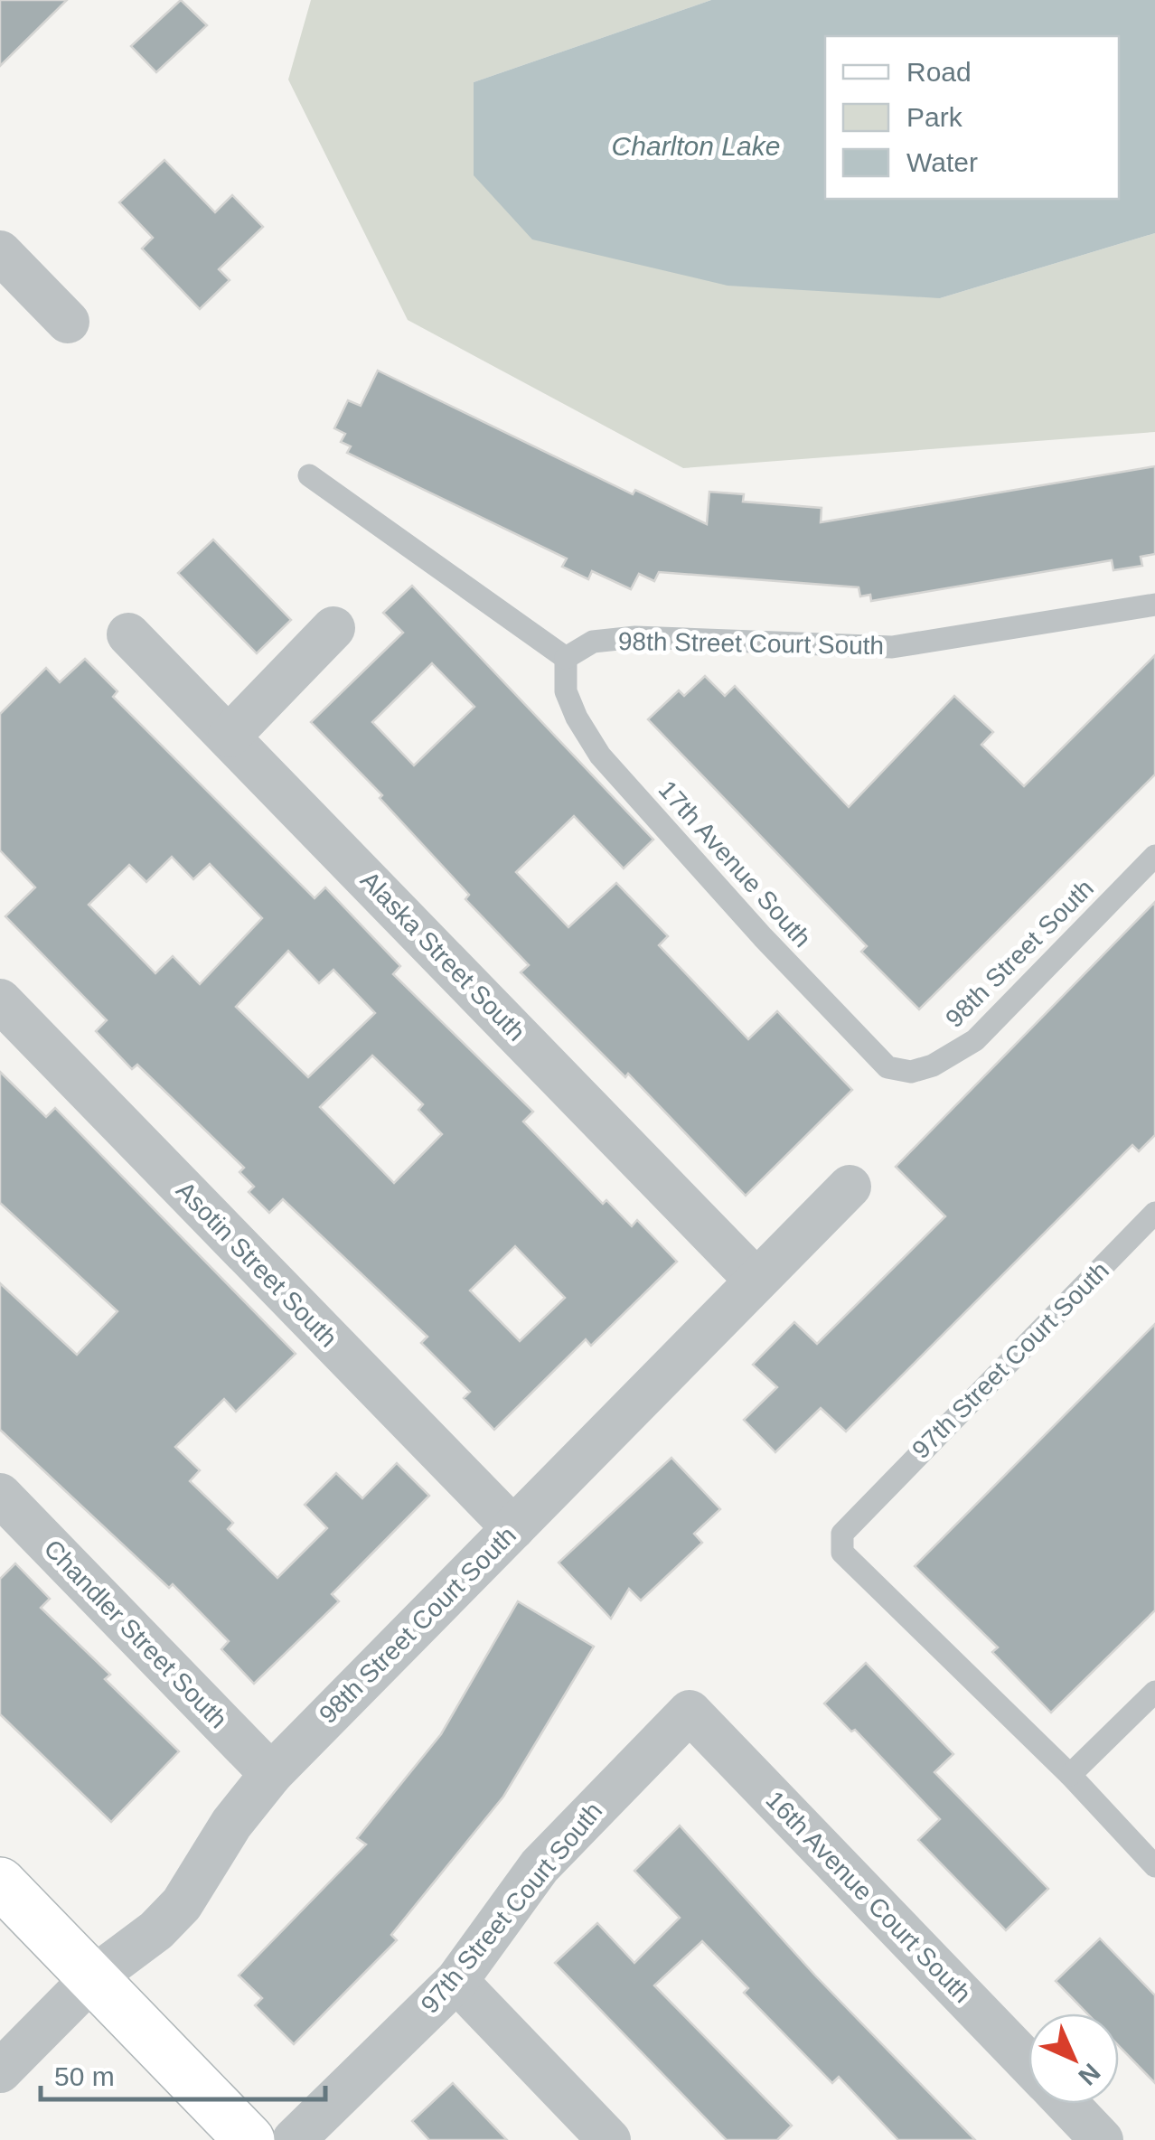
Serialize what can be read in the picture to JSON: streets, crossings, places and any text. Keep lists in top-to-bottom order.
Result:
{
  "streets": {
    "street": [
      "98th Street Court South",
      "Alaska Street South",
      "Asotin Street South",
      "97th Street Court South",
      "Chandler Street South",
      "16th Avenue Court South"
    ],
    "lane": ["17th Avenue South", "98th Street South"]
  },
  "crossings": [
    ["98th Street Court South", "17th Avenue South"],
    ["98th Street Court South", "Alaska Street South"],
    ["98th Street Court South", "Asotin Street South"],
    ["98th Street Court South", "Chandler Street South"],
    ["17th Avenue South", "98th Street South"],
    ["97th Street Court South", "16th Avenue Court South"]
  ],
  "water": ["Charlton Lake"],
  "legend": ["Road", "Park", "Water"],
  "scale_bar": "50 m",
  "north": "bottom right"
}
